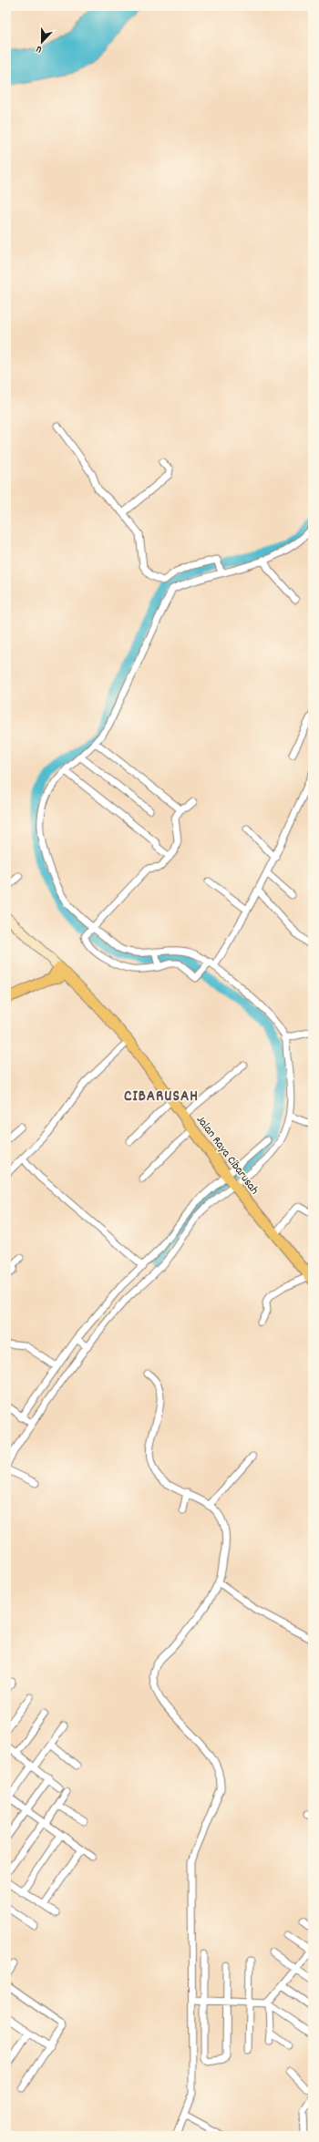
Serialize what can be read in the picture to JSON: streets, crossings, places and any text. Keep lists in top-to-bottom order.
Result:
{
  "streets": {
    "main road": ["Jalan Raya Cibarusah"]
  },
  "districts": ["CIBARUSAH"],
  "north": "bottom"
}
